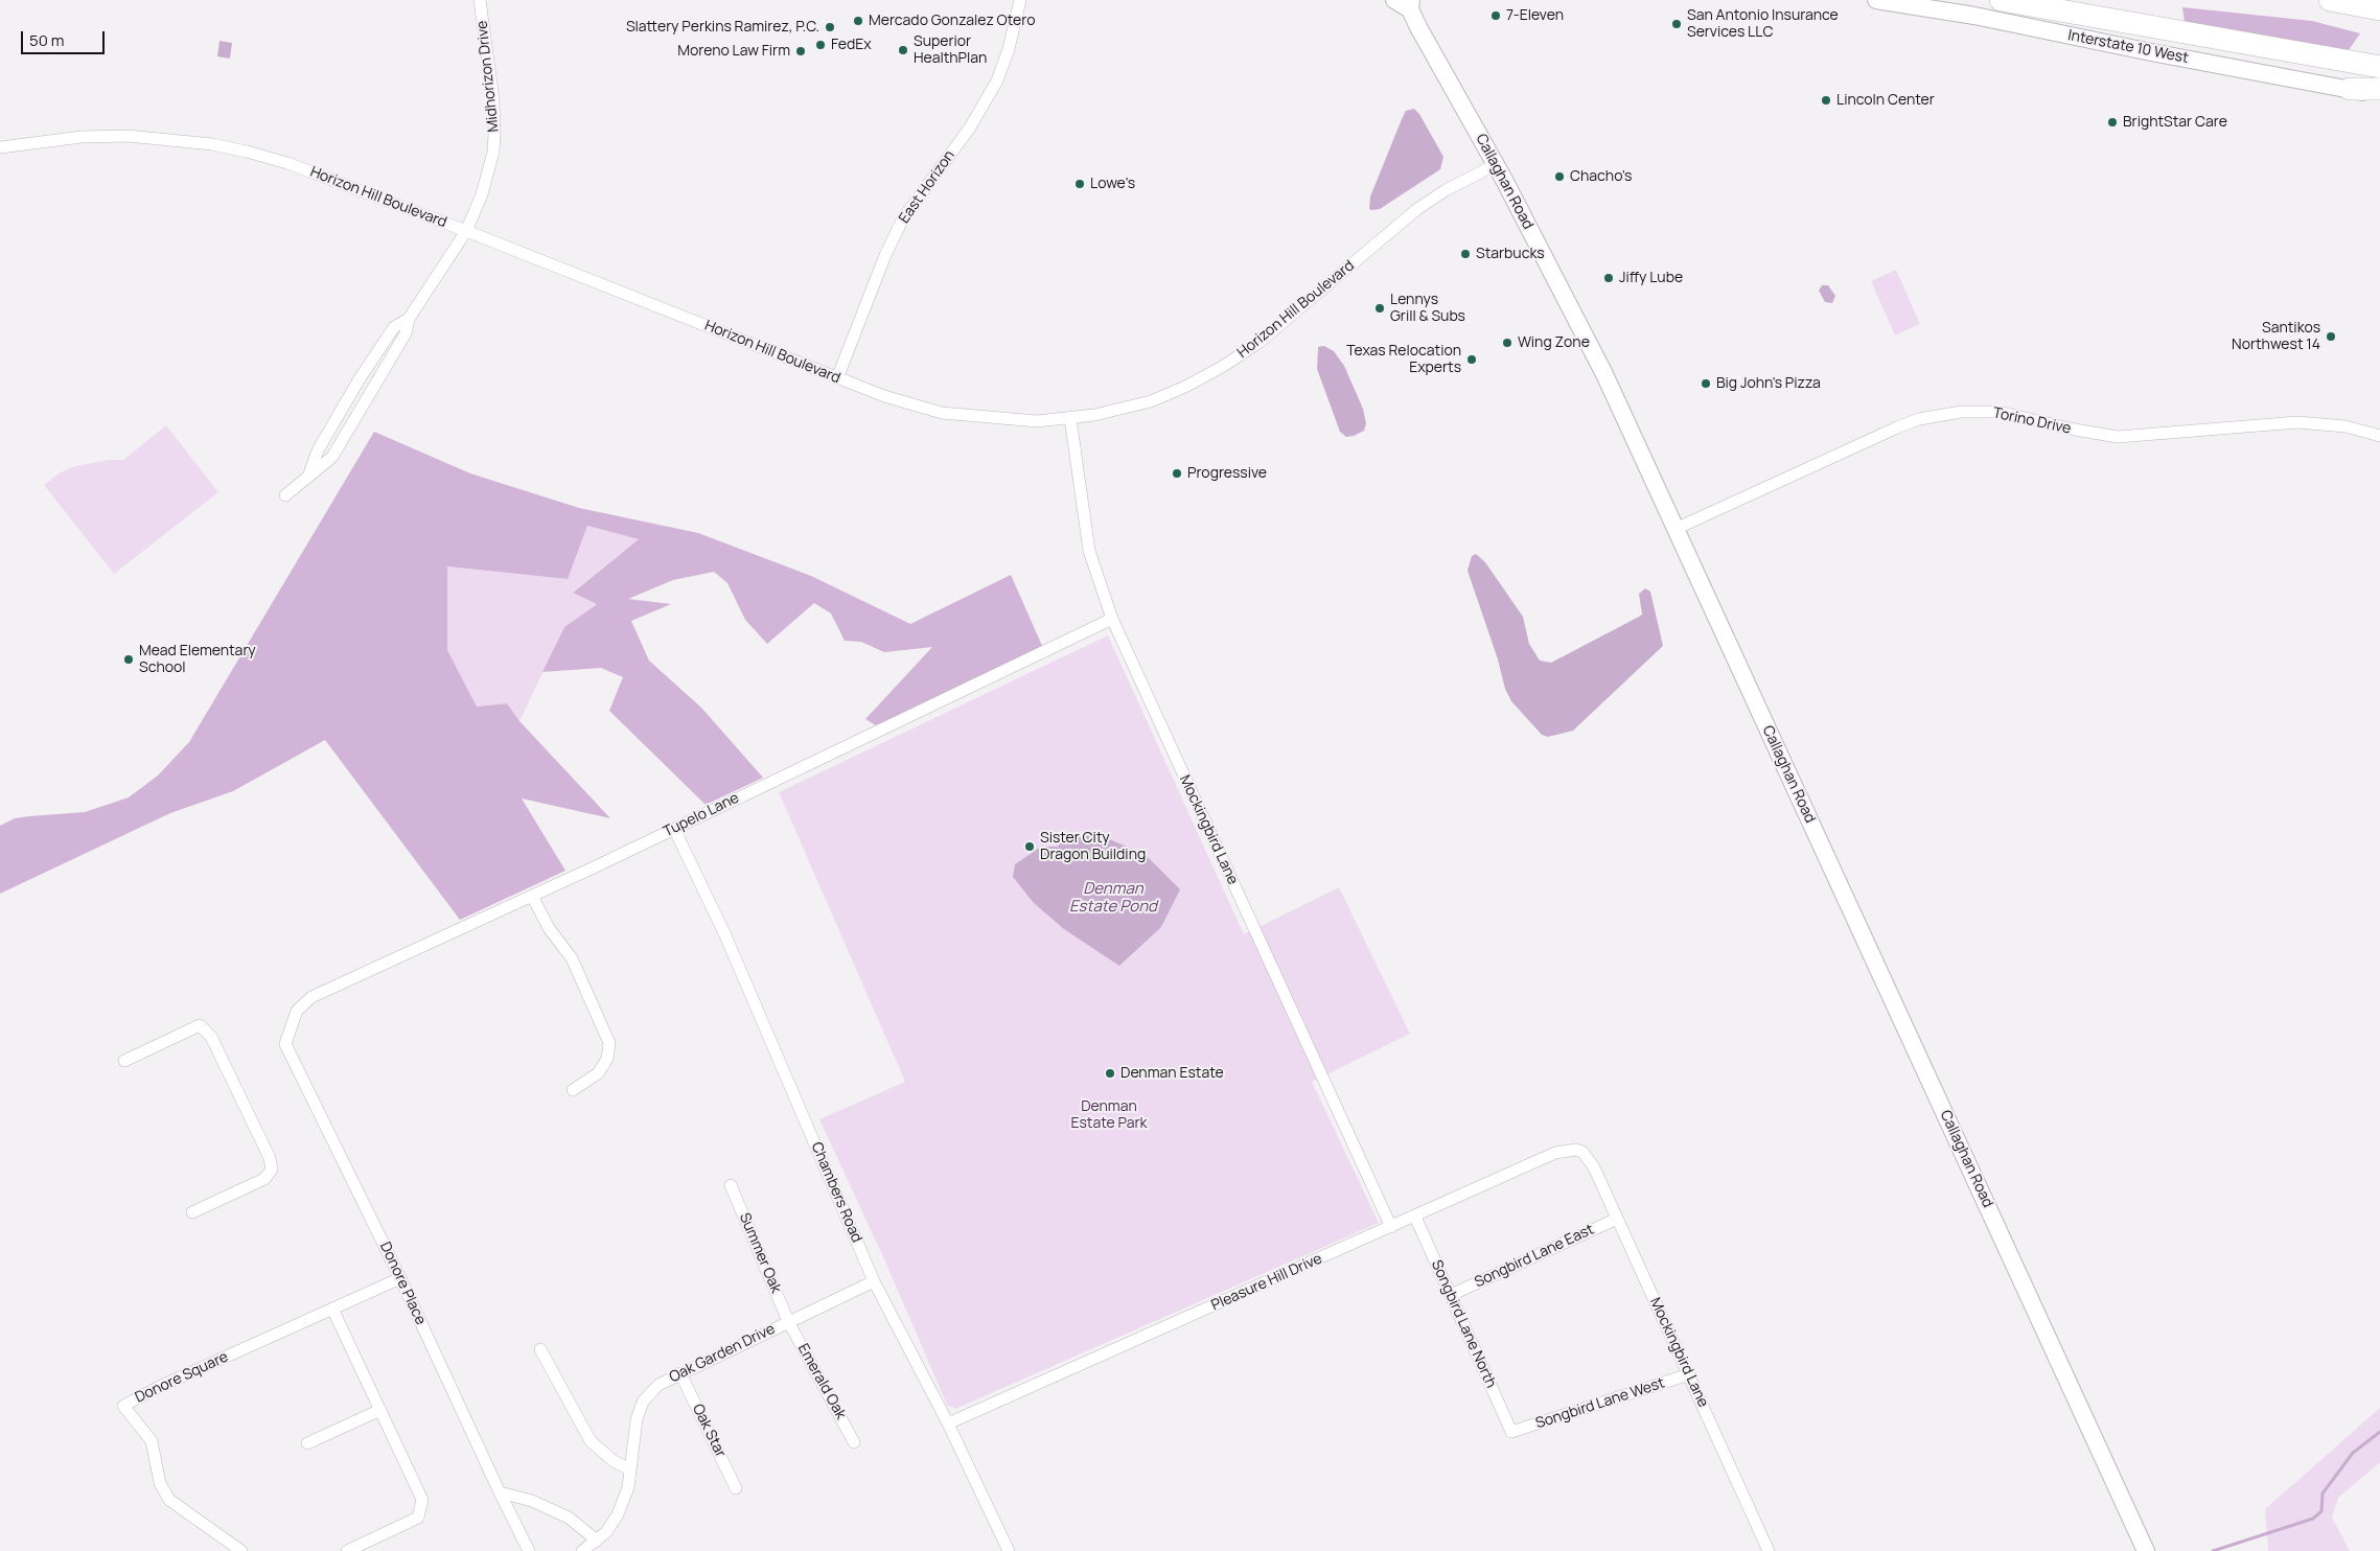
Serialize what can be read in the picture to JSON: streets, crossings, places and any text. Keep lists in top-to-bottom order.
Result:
{
  "streets": {
    "main road": ["Interstate 10 West", "Callaghan Road"],
    "street": [
      "Midhorizon Drive",
      "East Horizon",
      "Horizon Hill Boulevard",
      "Torino Drive",
      "Tupelo Lane",
      "Mockingbird Lane",
      "Chambers Road",
      "Summer Oak",
      "Songbird Lane East",
      "Pleasure Hill Drive",
      "Donore Place",
      "Songbird Lane North",
      "Oak Garden Drive",
      "Donore Square",
      "Emerald Oak",
      "Songbird Lane West",
      "Oak Star"
    ]
  },
  "crossings": [
    ["Midhorizon Drive", "Horizon Hill Boulevard"],
    ["Callaghan Road", "Horizon Hill Boulevard"],
    ["Callaghan Road", "Torino Drive"],
    ["East Horizon", "Horizon Hill Boulevard"],
    ["Horizon Hill Boulevard", "Mockingbird Lane"],
    ["Tupelo Lane", "Mockingbird Lane"],
    ["Tupelo Lane", "Chambers Road"],
    ["Tupelo Lane", "Donore Place"],
    ["Mockingbird Lane", "Songbird Lane East"],
    ["Mockingbird Lane", "Pleasure Hill Drive"],
    ["Mockingbird Lane", "Songbird Lane West"],
    ["Chambers Road", "Pleasure Hill Drive"],
    ["Chambers Road", "Oak Garden Drive"],
    ["Summer Oak", "Oak Garden Drive"],
    ["Summer Oak", "Emerald Oak"],
    ["Songbird Lane East", "Songbird Lane North"],
    ["Pleasure Hill Drive", "Songbird Lane North"],
    ["Donore Place", "Donore Square"],
    ["Songbird Lane North", "Songbird Lane West"],
    ["Oak Garden Drive", "Emerald Oak"],
    ["Oak Garden Drive", "Oak Star"]
  ],
  "water": ["Denman Estate Pond"],
  "parks": ["Denman Estate Park"],
  "places": [
    "7-Eleven",
    "Mercado Gonzalez Otero",
    "San Antonio Insurance Services LLC",
    "Slattery Perkins Ramirez, P.C.",
    "FedEx",
    "Superior HealthPlan",
    "Moreno Law Firm",
    "Lincoln Center",
    "BrightStar Care",
    "Chacho's",
    "Lowe's",
    "Starbucks",
    "Jiffy Lube",
    "Lennys Grill & Subs",
    "Santikos Northwest 14",
    "Wing Zone",
    "Texas Relocation Experts",
    "Big John's Pizza",
    "Progressive",
    "Mead Elementary School",
    "Sister City Dragon Building",
    "Denman Estate"
  ],
  "scale_bar": "50 m"
}
